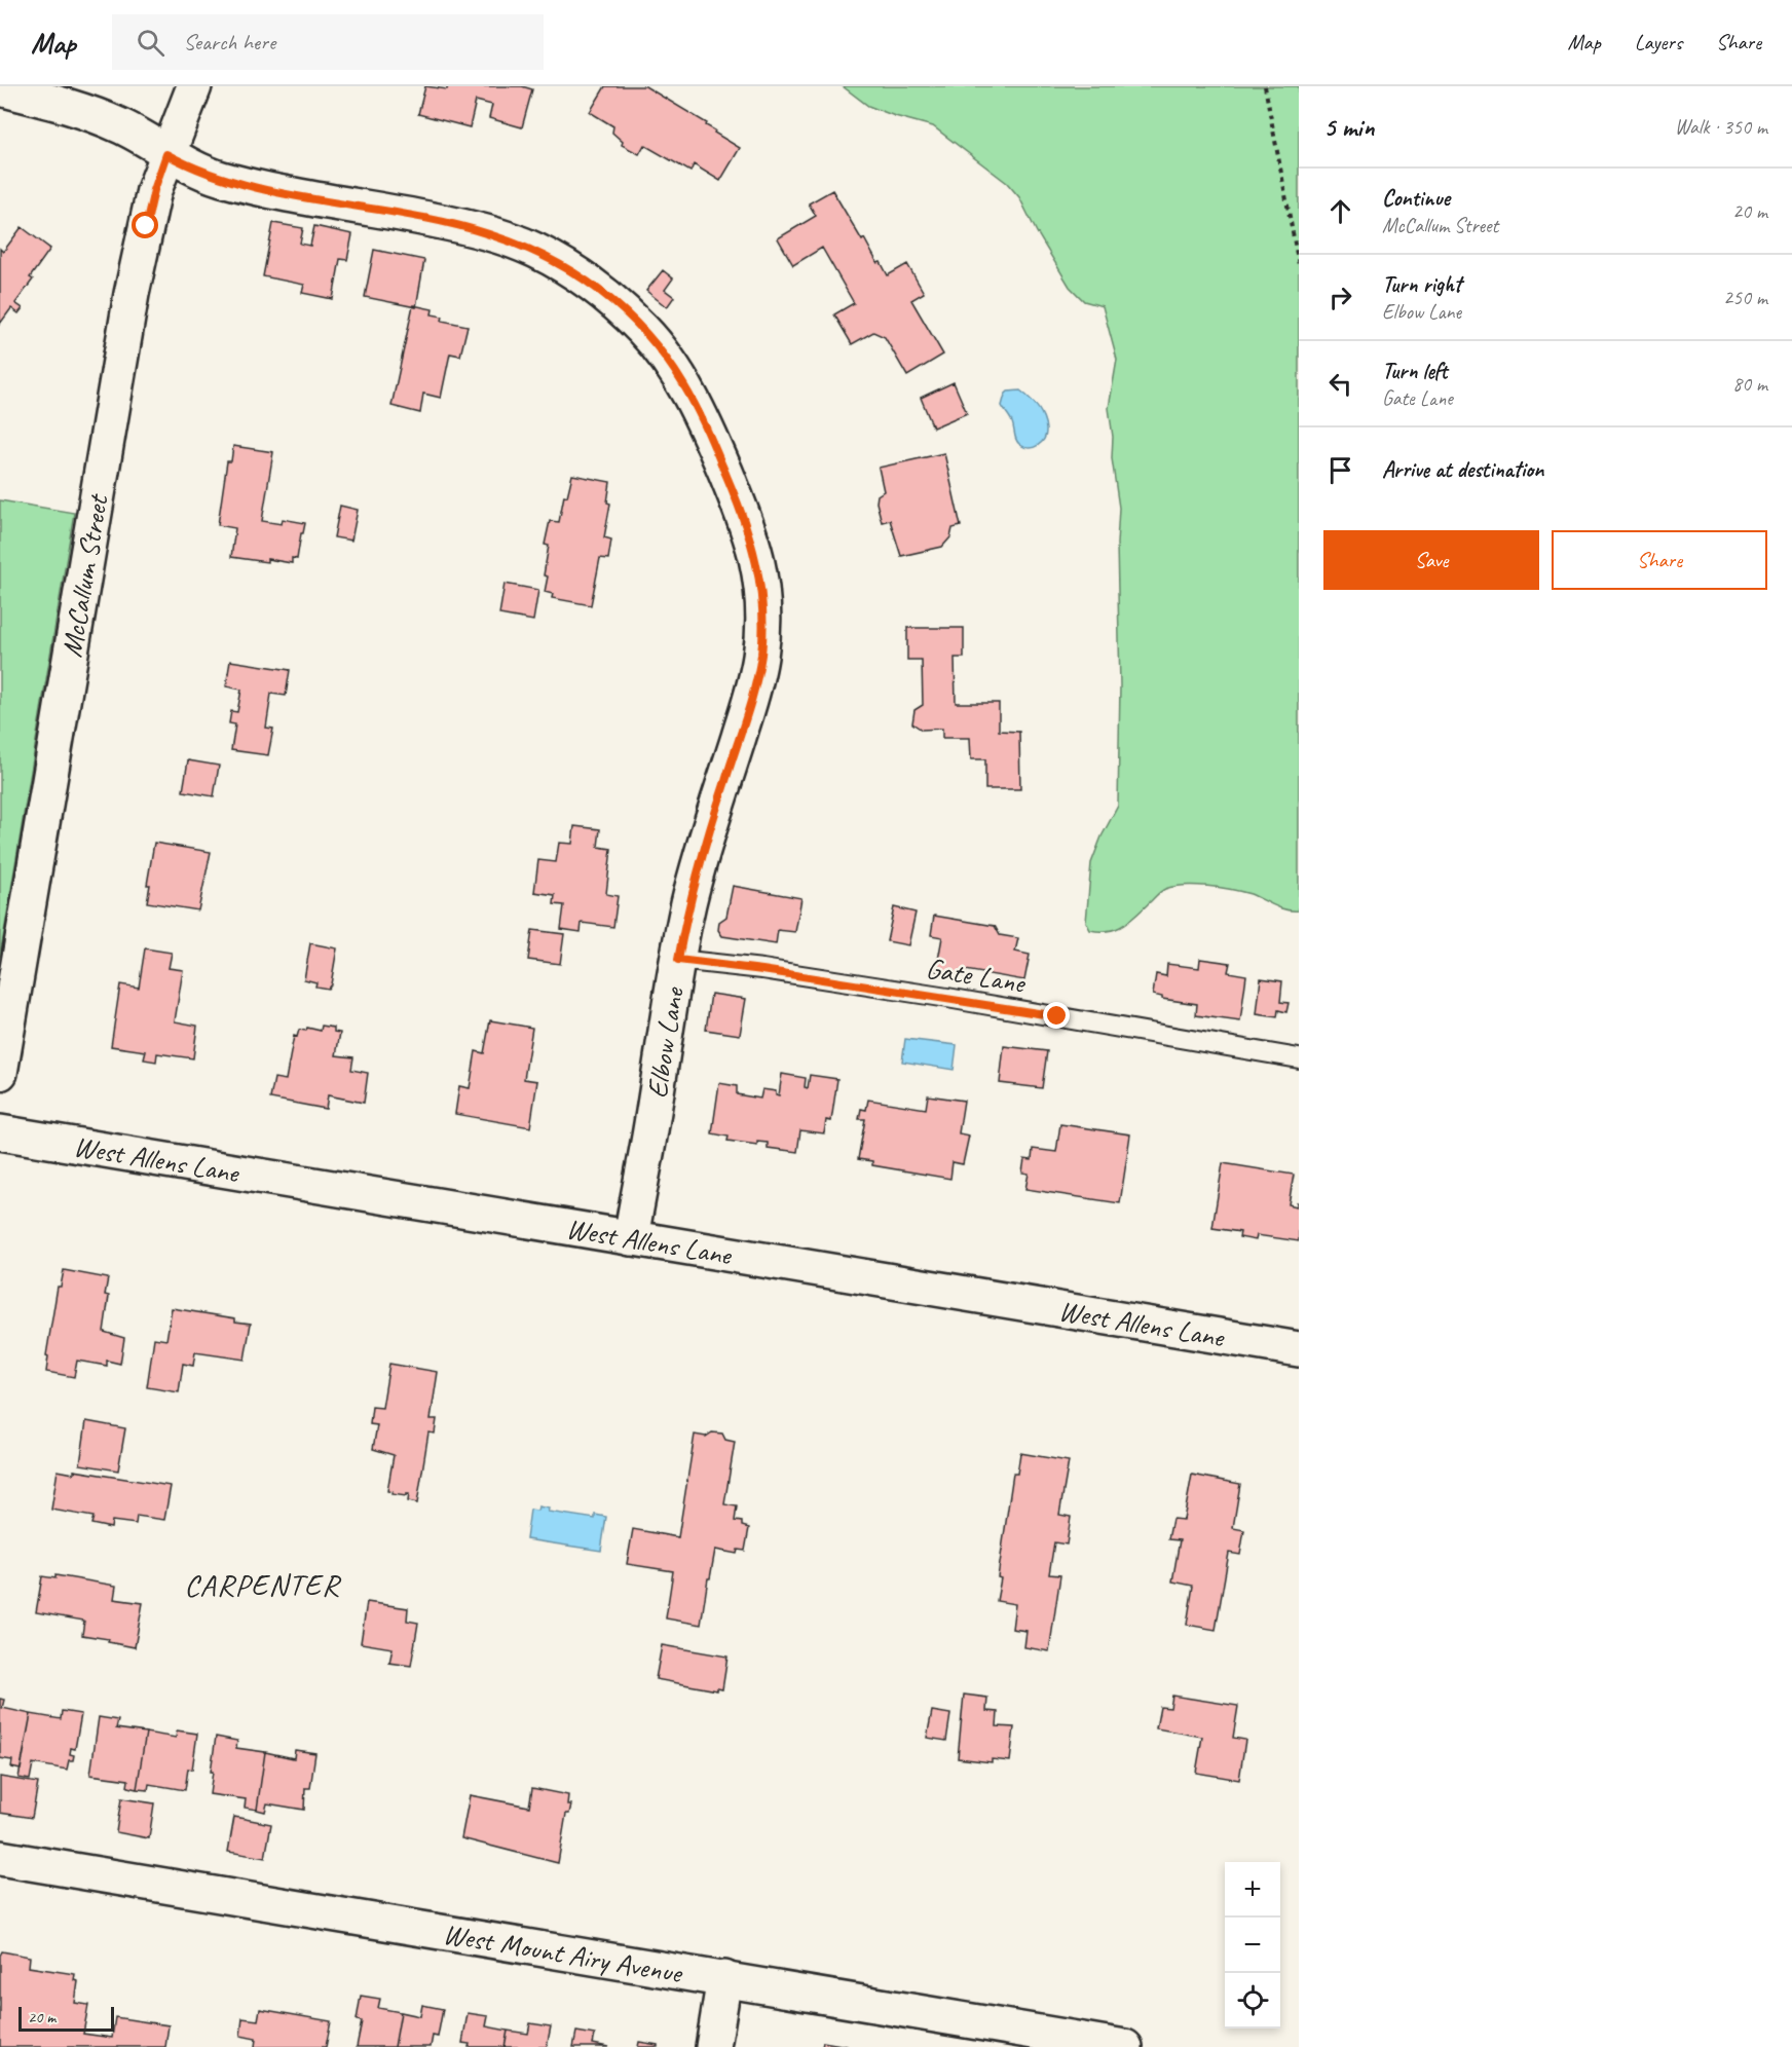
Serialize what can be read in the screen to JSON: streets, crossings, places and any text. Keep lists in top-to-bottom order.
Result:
{
  "streets": {
    "street": [
      "McCallum Street",
      "Elbow Lane",
      "West Allens Lane",
      "West Mount Airy Avenue"
    ],
    "lane": ["Gate Lane"]
  },
  "crossings": [
    ["McCallum Street", "Elbow Lane"],
    ["Gate Lane", "Elbow Lane"],
    ["Elbow Lane", "West Allens Lane"]
  ],
  "districts": ["CARPENTER"],
  "scale_bar": "20 m",
  "page": {
    "header": "Map",
    "search": "Search here",
    "nav": ["Map", "Layers", "Share"],
    "heading": ["5 min", "Walk · 350 m"],
    "list": [
      ["Continue", "McCallum Street", "20 m"],
      ["Turn right", "Elbow Lane", "250 m"],
      ["Turn left", "Gate Lane", "80 m"],
      "Arrive at destination"
    ],
    "buttons": ["Save", "Share"],
    "map_buttons": ["+", "−"],
    "scale": "20 m"
  }
}
